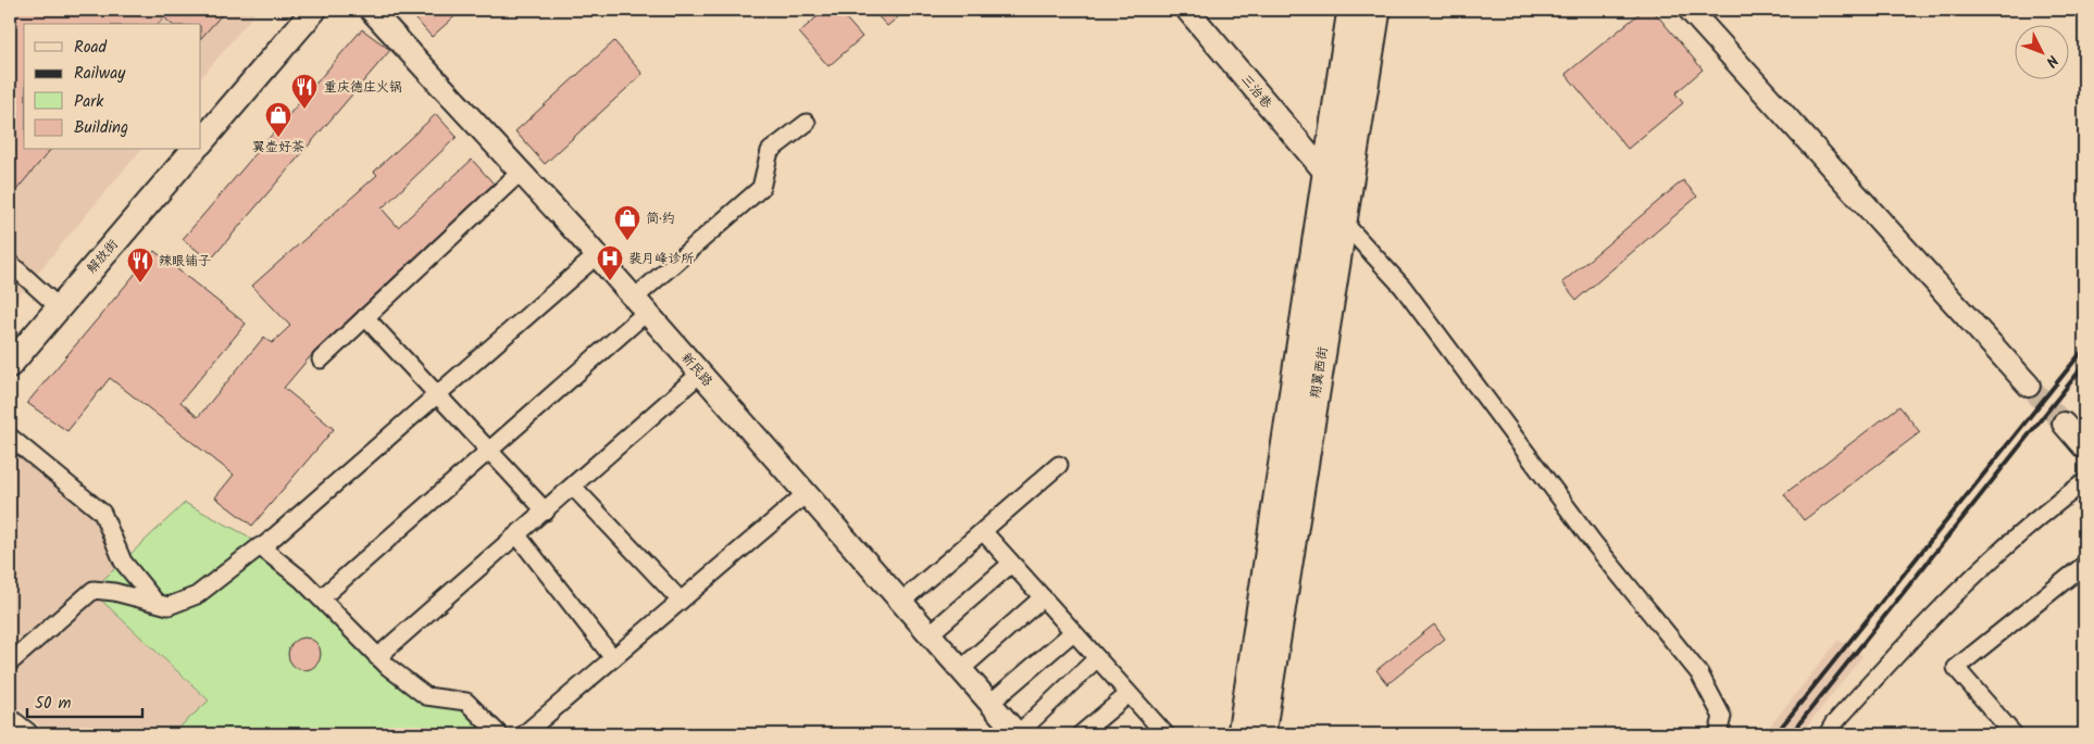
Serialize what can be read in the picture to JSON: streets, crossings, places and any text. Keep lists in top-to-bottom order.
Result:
{
  "streets": {
    "main road": ["解放街", "翔翼西街"],
    "street": ["三治巷", "新民路"]
  },
  "crossings": [
    ["三治巷", "翔翼西街"]
  ],
  "places": {
    "restaurant": ["重庆德庄火锅", "辣眼铺子"],
    "shop": ["翼壶好茶", "简·约"],
    "hospital": ["裴月峰诊所"]
  },
  "legend": [
    "Road",
    "Railway",
    "Park",
    "Building"
  ],
  "scale_bar": "50 m",
  "north": "bottom right"
}
